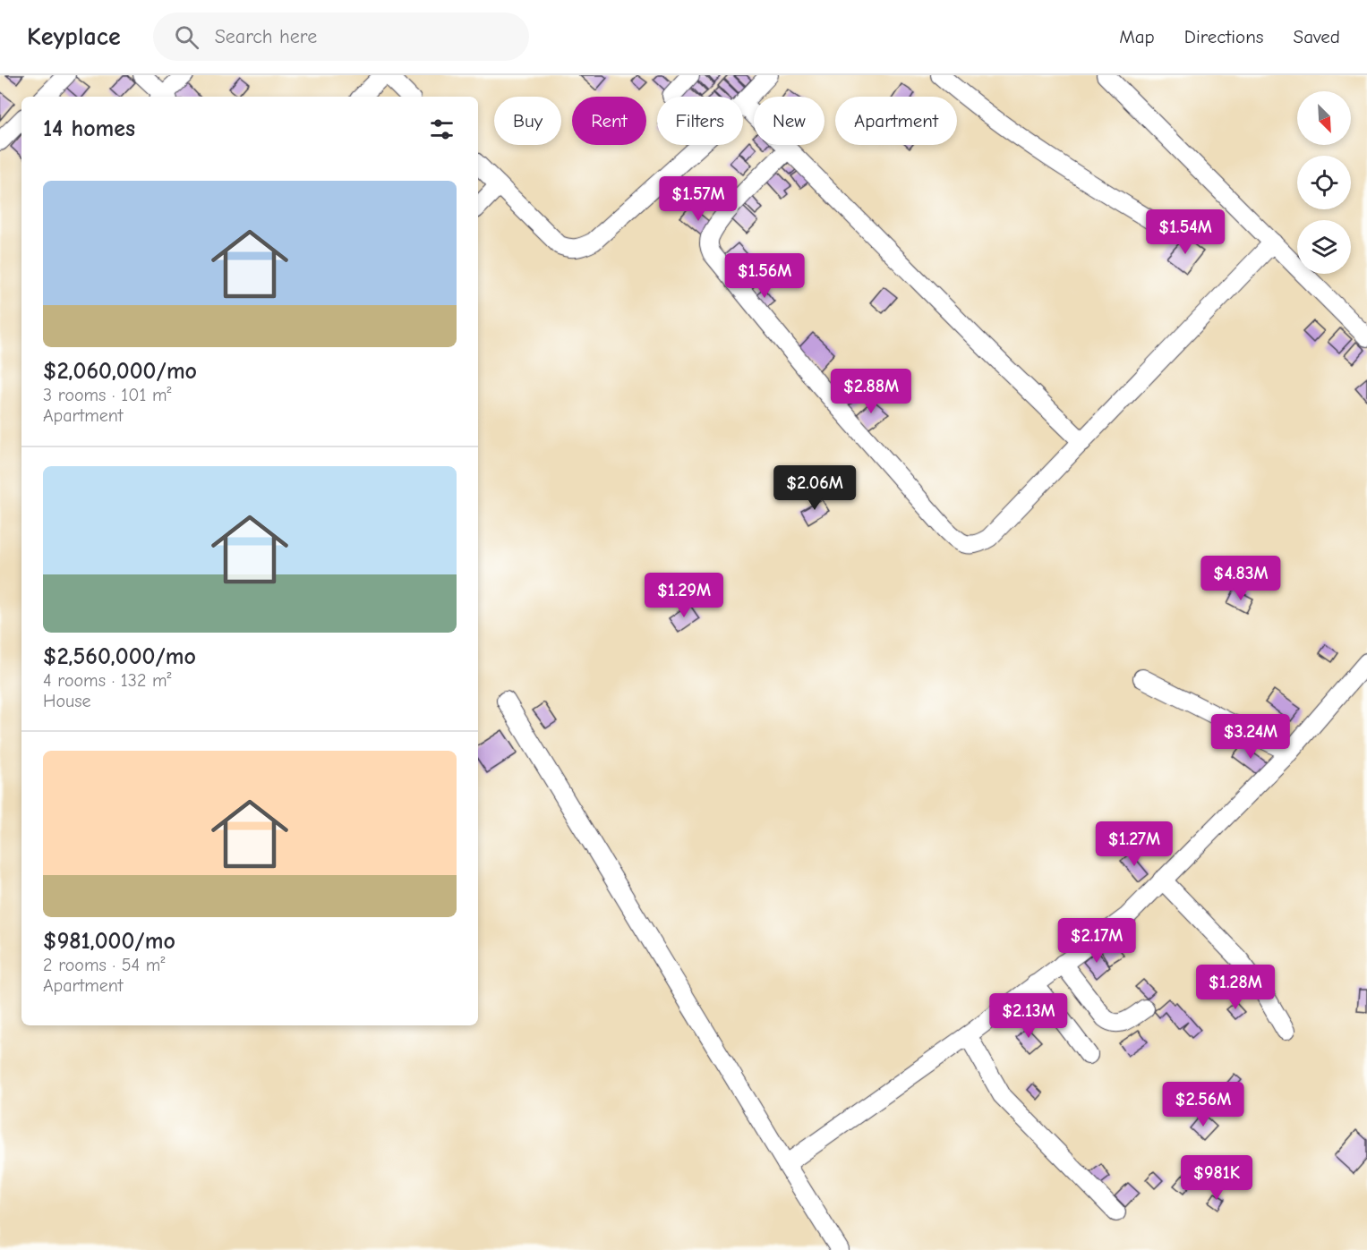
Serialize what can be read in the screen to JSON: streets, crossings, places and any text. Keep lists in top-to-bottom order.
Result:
{
  "north": "bottom right",
  "page": {
    "header": "Keyplace",
    "search": "Search here",
    "nav": ["Map", "Directions", "Saved"],
    "chip": [
      "Buy",
      "Rent",
      "Filters",
      "New",
      "Apartment"
    ],
    "heading": "14 homes",
    "list": [
      {
        "name": "$2,060,000/mo",
        "note": "3 rooms · 101 m² · Apartment"
      },
      {
        "name": "$2,560,000/mo",
        "note": "4 rooms · 132 m² · House"
      },
      {
        "name": "$981,000/mo",
        "note": "2 rooms · 54 m² · Apartment"
      }
    ],
    "price": [
      "$1.57M",
      "$1.54M",
      "$1.56M",
      "$2.88M",
      "$2.06M",
      "$4.83M",
      "$1.29M",
      "$3.24M",
      "$1.27M",
      "$2.17M",
      "$1.28M",
      "$2.13M",
      "$2.56M",
      "$981K"
    ]
  }
}
